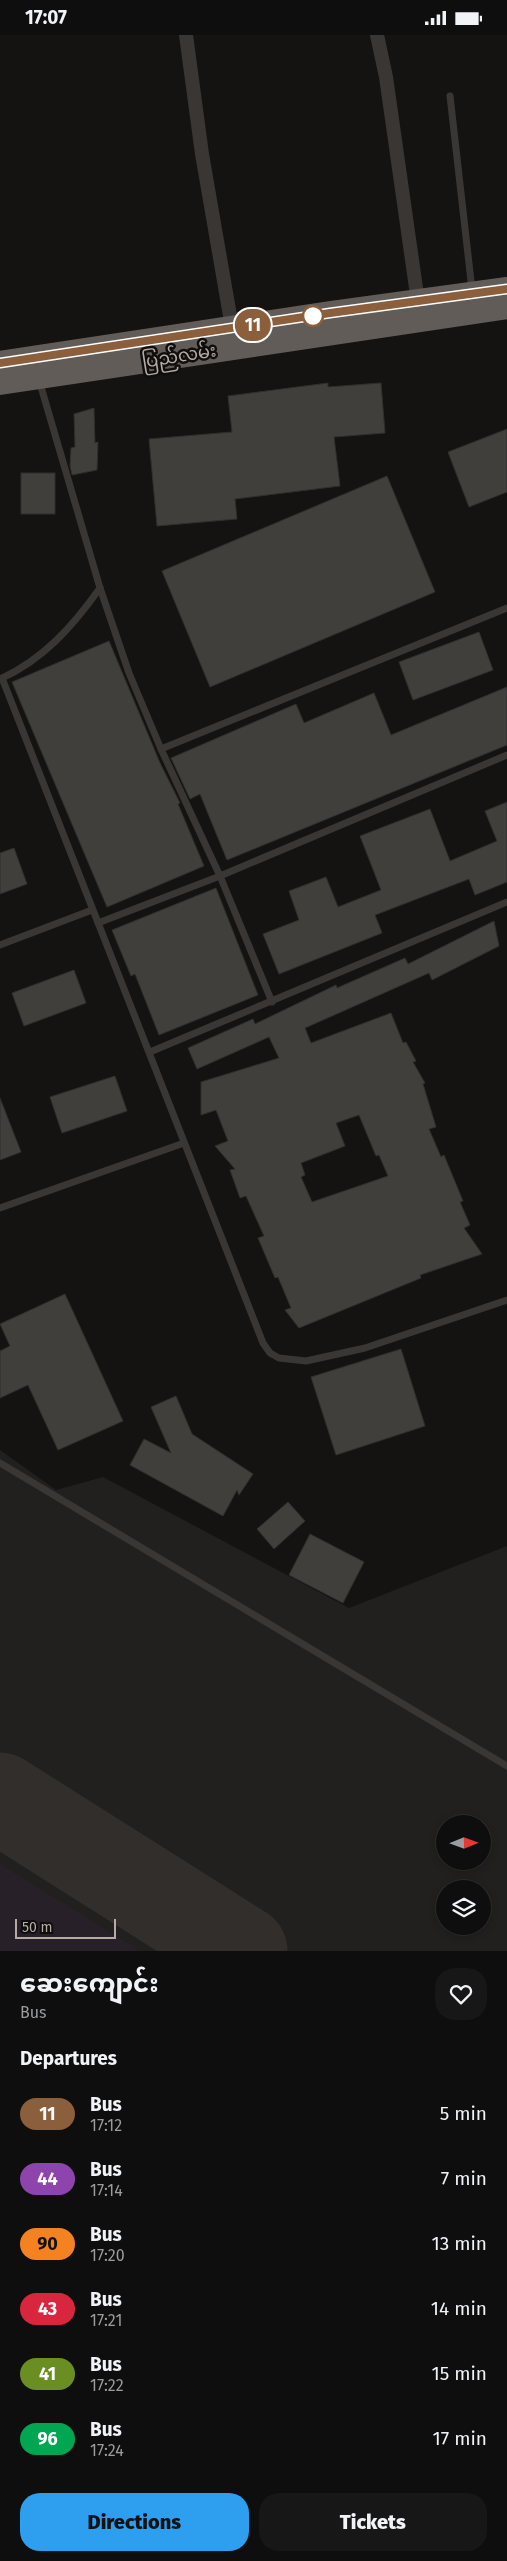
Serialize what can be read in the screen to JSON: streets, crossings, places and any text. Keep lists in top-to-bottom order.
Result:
{
  "streets": {
    "highway": ["ပြည်လမ်း"]
  },
  "lines": ["bus line 11"],
  "scale_bar": "50 m",
  "north": "right",
  "page": {
    "status": "17:07",
    "on_map": "11",
    "scale": "50 m",
    "heading": [
      ["ဆေးကျောင်း", "Bus"],
      "Departures"
    ],
    "list": [
      {
        "mark": "11",
        "name": "Bus",
        "note": "17:12",
        "value": "5 min"
      },
      {
        "mark": "44",
        "name": "Bus",
        "note": "17:14",
        "value": "7 min"
      },
      {
        "mark": "90",
        "name": "Bus",
        "note": "17:20",
        "value": "13 min"
      },
      {
        "mark": "43",
        "name": "Bus",
        "note": "17:21",
        "value": "14 min"
      },
      {
        "mark": "41",
        "name": "Bus",
        "note": "17:22",
        "value": "15 min"
      },
      {
        "mark": "96",
        "name": "Bus",
        "note": "17:24",
        "value": "17 min"
      }
    ],
    "buttons": ["Directions", "Tickets"]
  }
}
